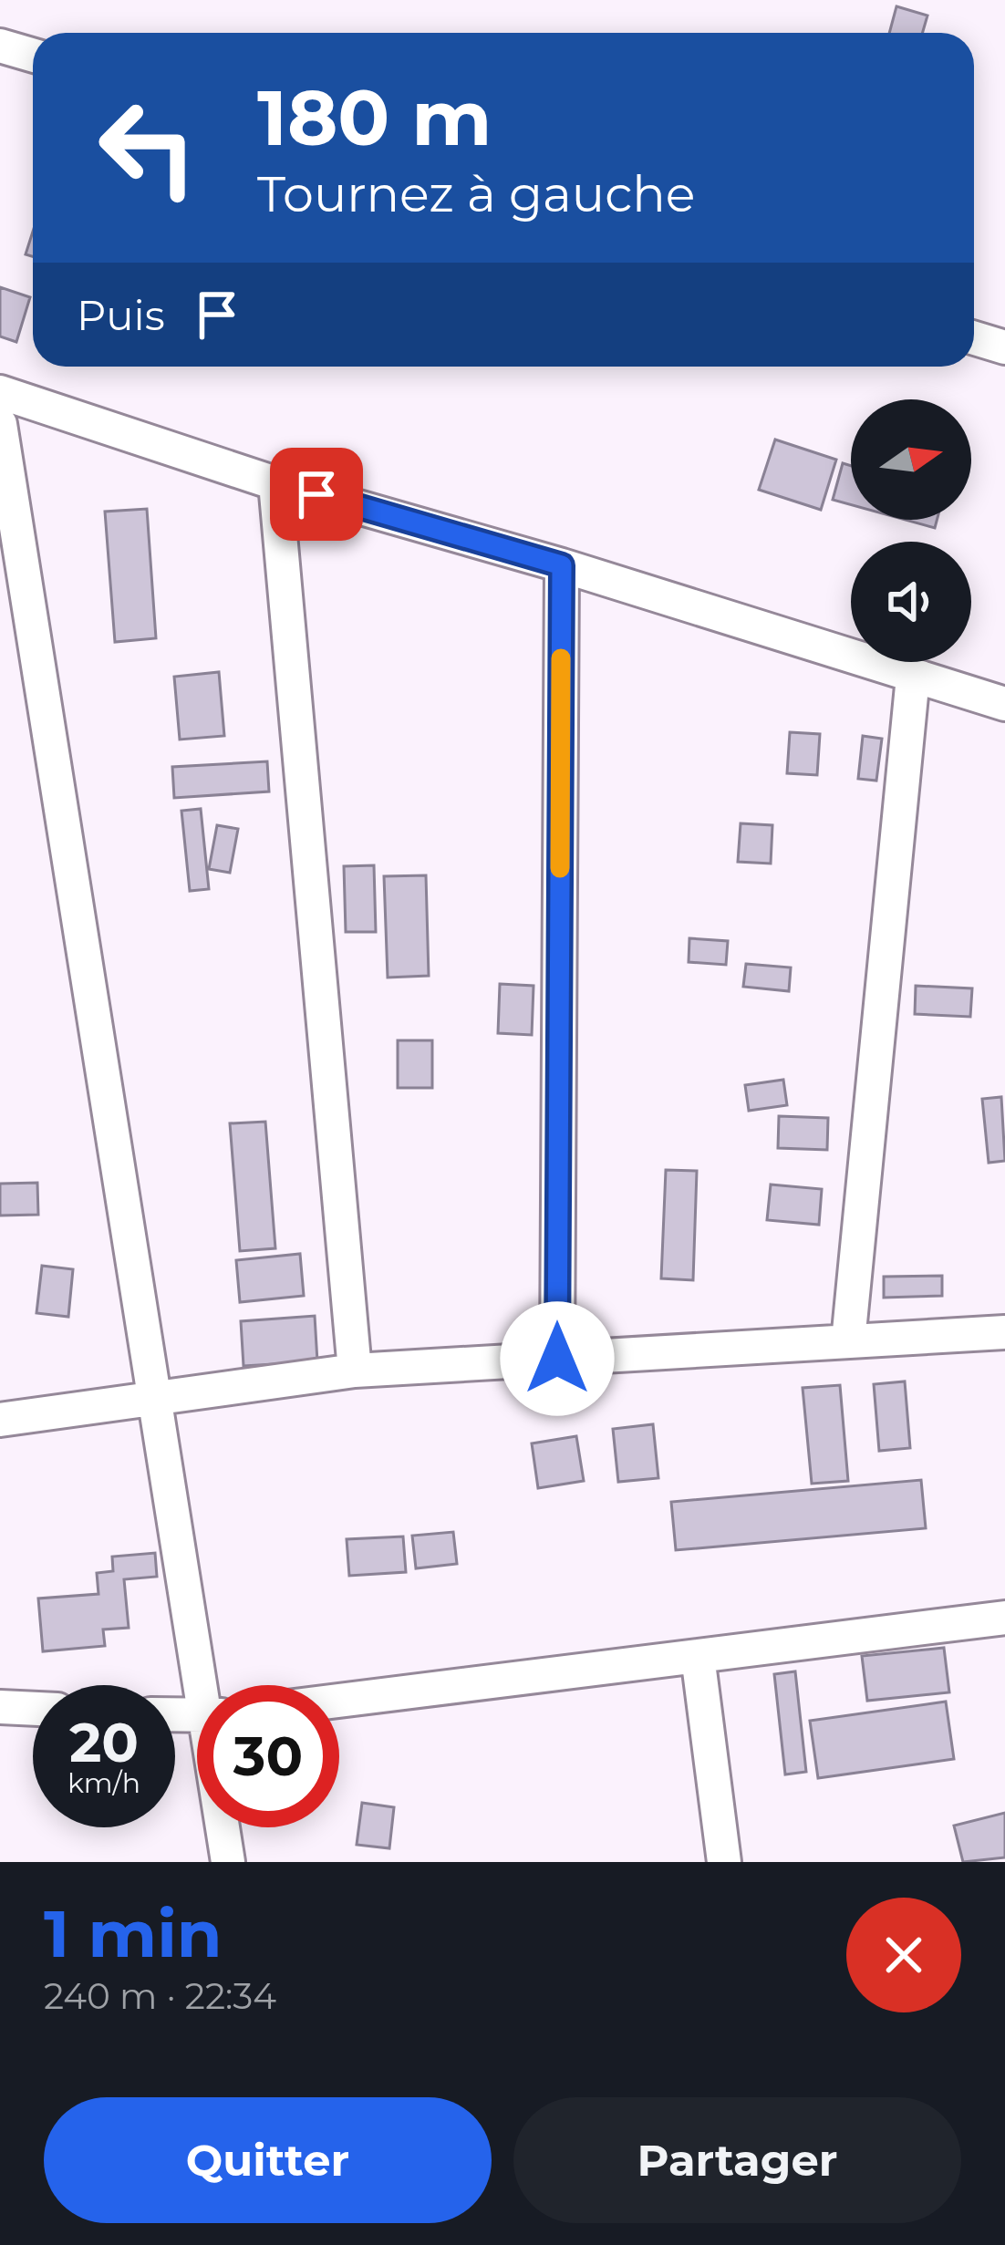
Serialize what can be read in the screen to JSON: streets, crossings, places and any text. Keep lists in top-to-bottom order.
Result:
{
  "north": "right",
  "page": {
    "turn": ["180 m", "Tournez à gauche"],
    "then": "Puis",
    "speed": "20 km/h",
    "limit": "30",
    "heading": ["1 min", "240 m · 22:34"],
    "buttons": ["Quitter", "Partager"]
  }
}
